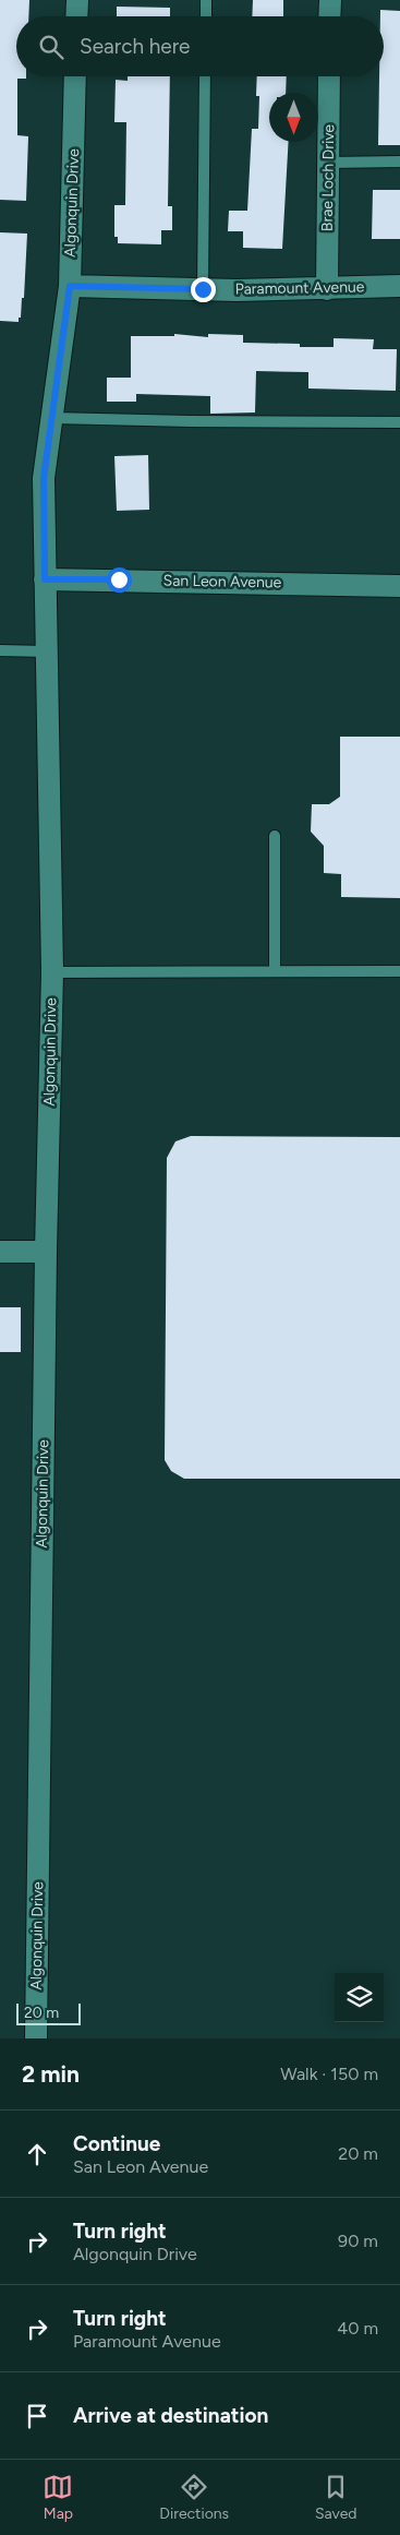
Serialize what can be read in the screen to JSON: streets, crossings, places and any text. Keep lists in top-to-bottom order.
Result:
{
  "streets": {
    "street": [
      "Brae Loch Drive",
      "Algonquin Drive",
      "Paramount Avenue",
      "San Leon Avenue"
    ]
  },
  "crossings": [
    ["Brae Loch Drive", "Paramount Avenue"],
    ["Algonquin Drive", "Paramount Avenue"],
    ["Algonquin Drive", "San Leon Avenue"]
  ],
  "scale_bar": "20 m",
  "north": "bottom",
  "page": {
    "search": "Search here",
    "scale": "20 m",
    "heading": ["2 min", "Walk · 150 m"],
    "list": [
      ["Continue", "San Leon Avenue", "20 m"],
      ["Turn right", "Algonquin Drive", "90 m"],
      ["Turn right", "Paramount Avenue", "40 m"],
      "Arrive at destination"
    ],
    "nav": ["Map", "Directions", "Saved"]
  }
}
